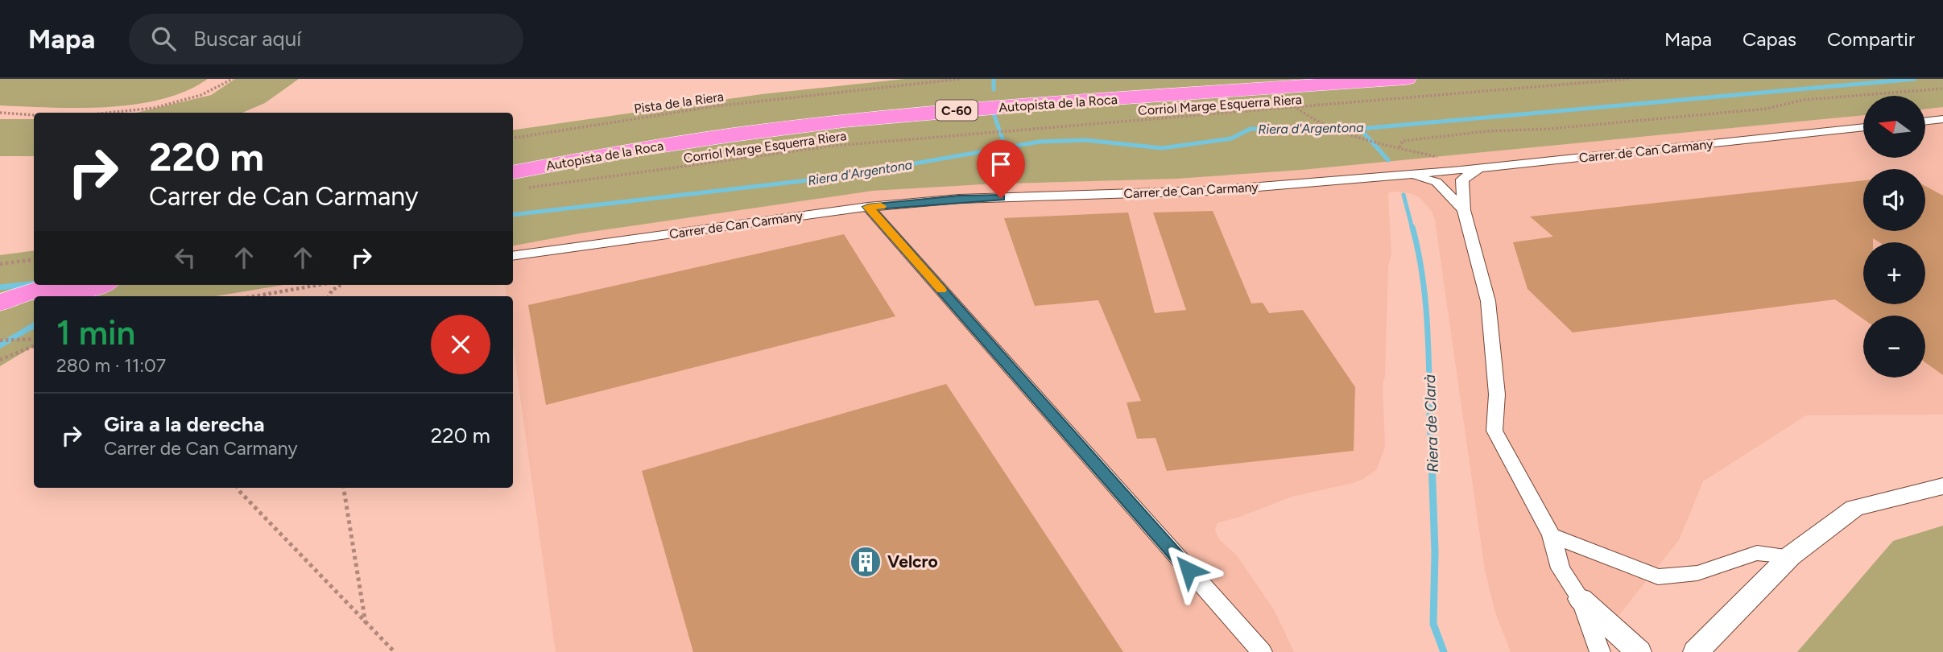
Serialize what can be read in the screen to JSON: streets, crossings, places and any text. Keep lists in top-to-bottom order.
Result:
{
  "streets": {
    "highway": ["Autopista de la Roca", "C-60"],
    "street": ["Carrer de Can Carmany"],
    "path": ["Pista de la Riera", "Corriol Marge Esquerra Riera"]
  },
  "crossings": [
    ["Autopista de la Roca", "Corriol Marge Esquerra Riera"]
  ],
  "water": ["Riera d'Argentona", "Riera de Clarà"],
  "places": {
    "building": ["Velcro"]
  },
  "north": "left",
  "page": {
    "header": "Mapa",
    "search": "Buscar aquí",
    "nav": ["Mapa", "Capas", "Compartir"],
    "map_buttons": ["+", "−"],
    "turn": ["220 m", "Carrer de Can Carmany"],
    "heading": ["1 min", "280 m · 11:07"],
    "list": [
      {
        "name": "Gira a la derecha",
        "note": "Carrer de Can Carmany",
        "value": "220 m"
      }
    ]
  }
}
